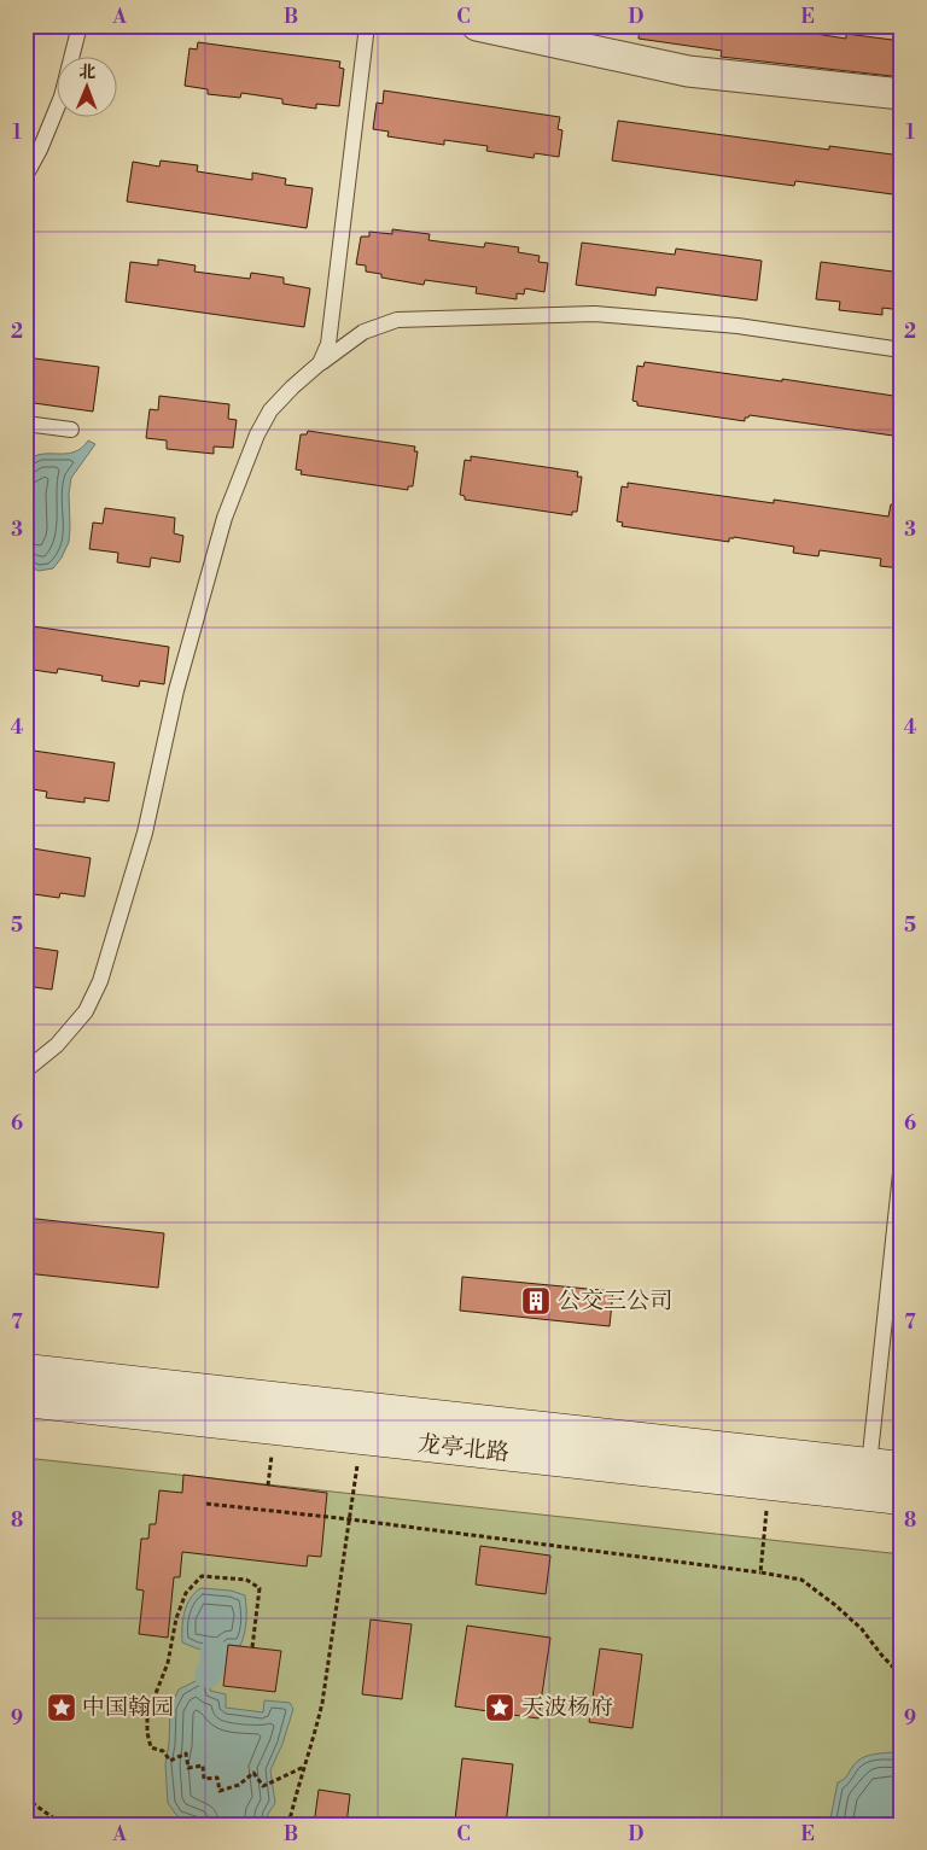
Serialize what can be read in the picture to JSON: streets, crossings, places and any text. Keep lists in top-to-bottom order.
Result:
{
  "streets": {
    "main road": ["龙亭北路"]
  },
  "places": {
    "building": ["公交三公司"],
    "place": ["中国翰园", "天波杨府"]
  },
  "north": "top",
  "grid": {
    "columns": [
      "A",
      "B",
      "C",
      "D",
      "E"
    ],
    "rows": [
      "1",
      "2",
      "3",
      "4",
      "5",
      "6",
      "7",
      "8",
      "9"
    ]
  }
}
